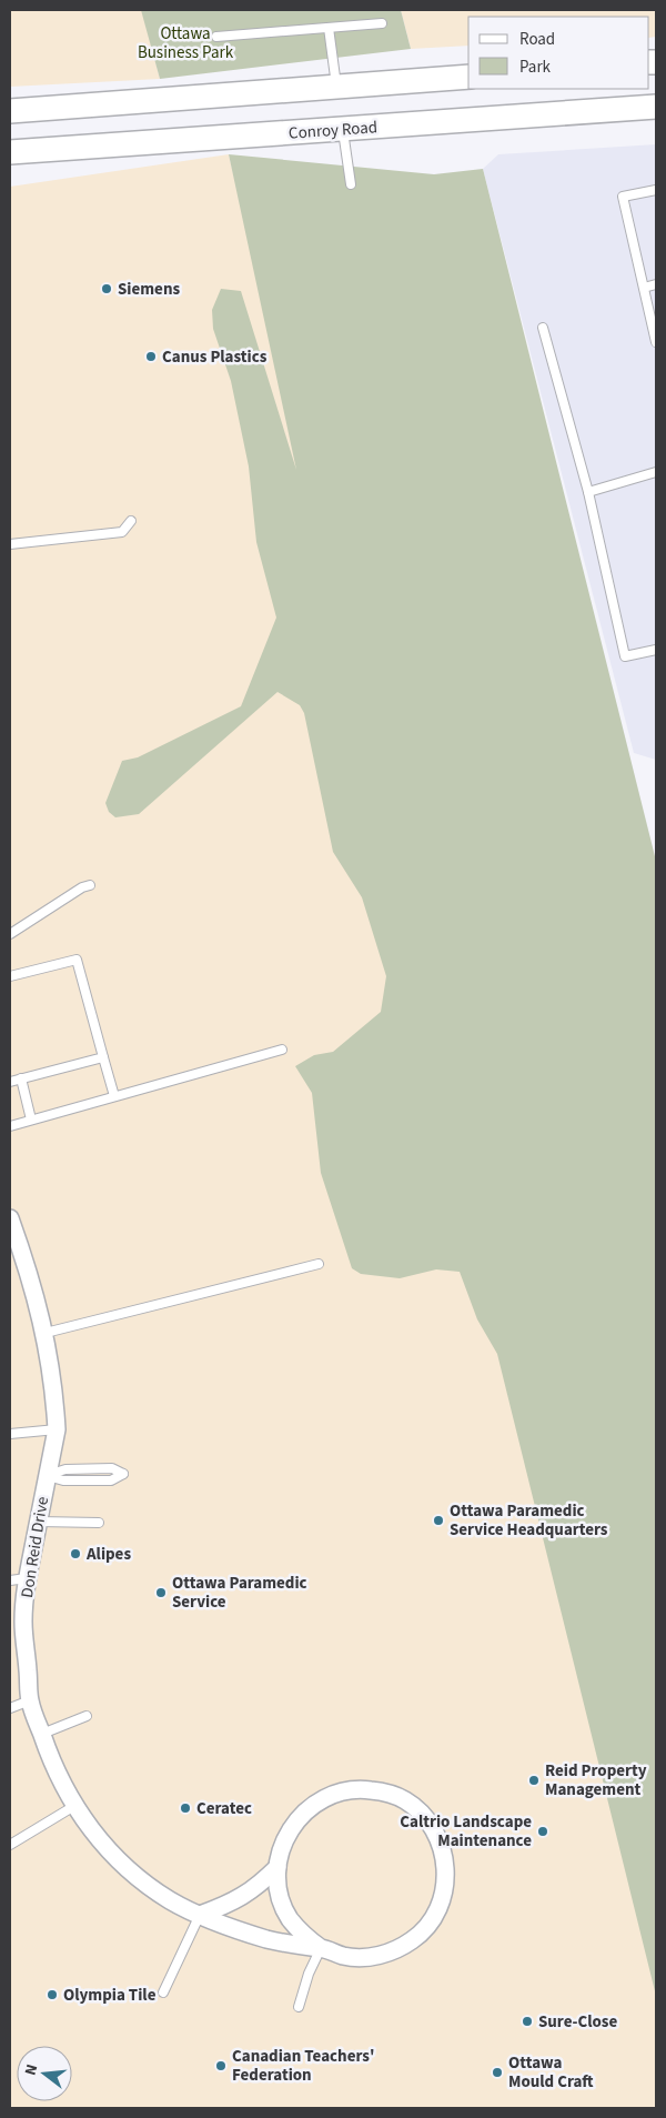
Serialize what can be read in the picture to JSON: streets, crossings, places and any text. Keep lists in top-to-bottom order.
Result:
{
  "streets": {
    "main road": ["Conroy Road"],
    "street": ["Don Reid Drive"]
  },
  "parks": ["Ottawa Business Park"],
  "places": [
    "Siemens",
    "Canus Plastics",
    "Ottawa Paramedic Service Headquarters",
    "Alipes",
    "Ottawa Paramedic Service",
    "Reid Property Management",
    "Ceratec",
    "Caltrio Landscape Maintenance",
    "Olympia Tile",
    "Sure-Close",
    "Canadian Teachers' Federation",
    "Ottawa Mould Craft"
  ],
  "legend": ["Road", "Park"],
  "north": "left"
}
